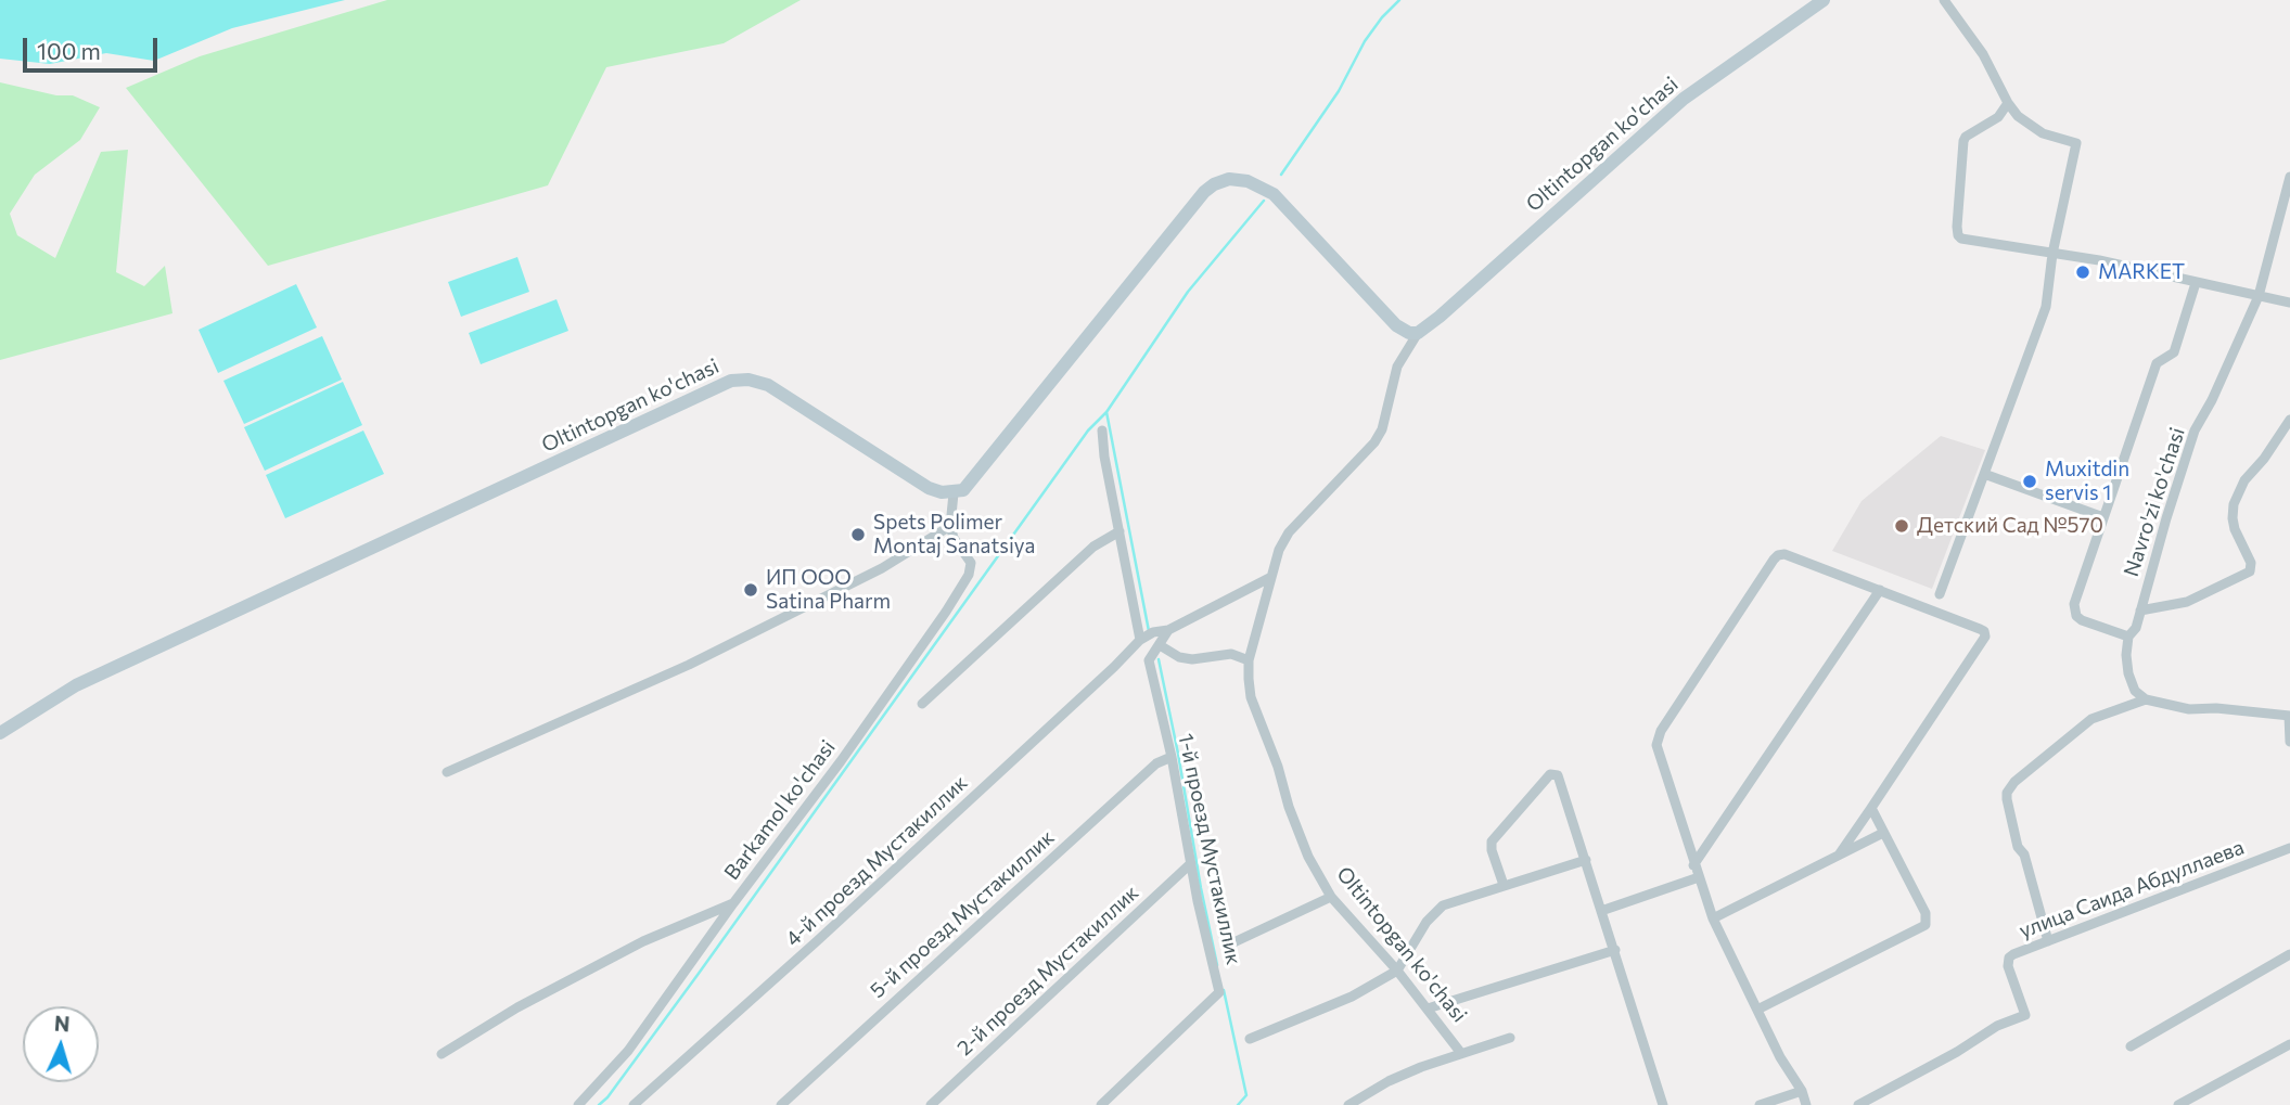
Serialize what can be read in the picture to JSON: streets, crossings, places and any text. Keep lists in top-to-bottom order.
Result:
{
  "streets": {
    "street": [
      "Oltintopgan ko'chasi",
      "Navro'zi ko'chasi",
      "Barkamol ko'chasi",
      "1-й проезд Мустакиллик",
      "4-й проезд Мустакиллик",
      "улица Саида Абдуллаева",
      "5-й проезд Мустакиллик",
      "2-й проезд Мустакиллик"
    ]
  },
  "crossings": [
    ["1-й проезд Мустакиллик", "5-й проезд Мустакиллик"],
    ["1-й проезд Мустакиллик", "2-й проезд Мустакиллик"]
  ],
  "places": [
    "MARKET",
    "Muxitdin servis 1",
    "Детский Сад №570",
    "Spets Polimer Montaj Sanatsiya",
    "ИП ООО Satina Pharm"
  ],
  "scale_bar": "100 m",
  "north": "top"
}
